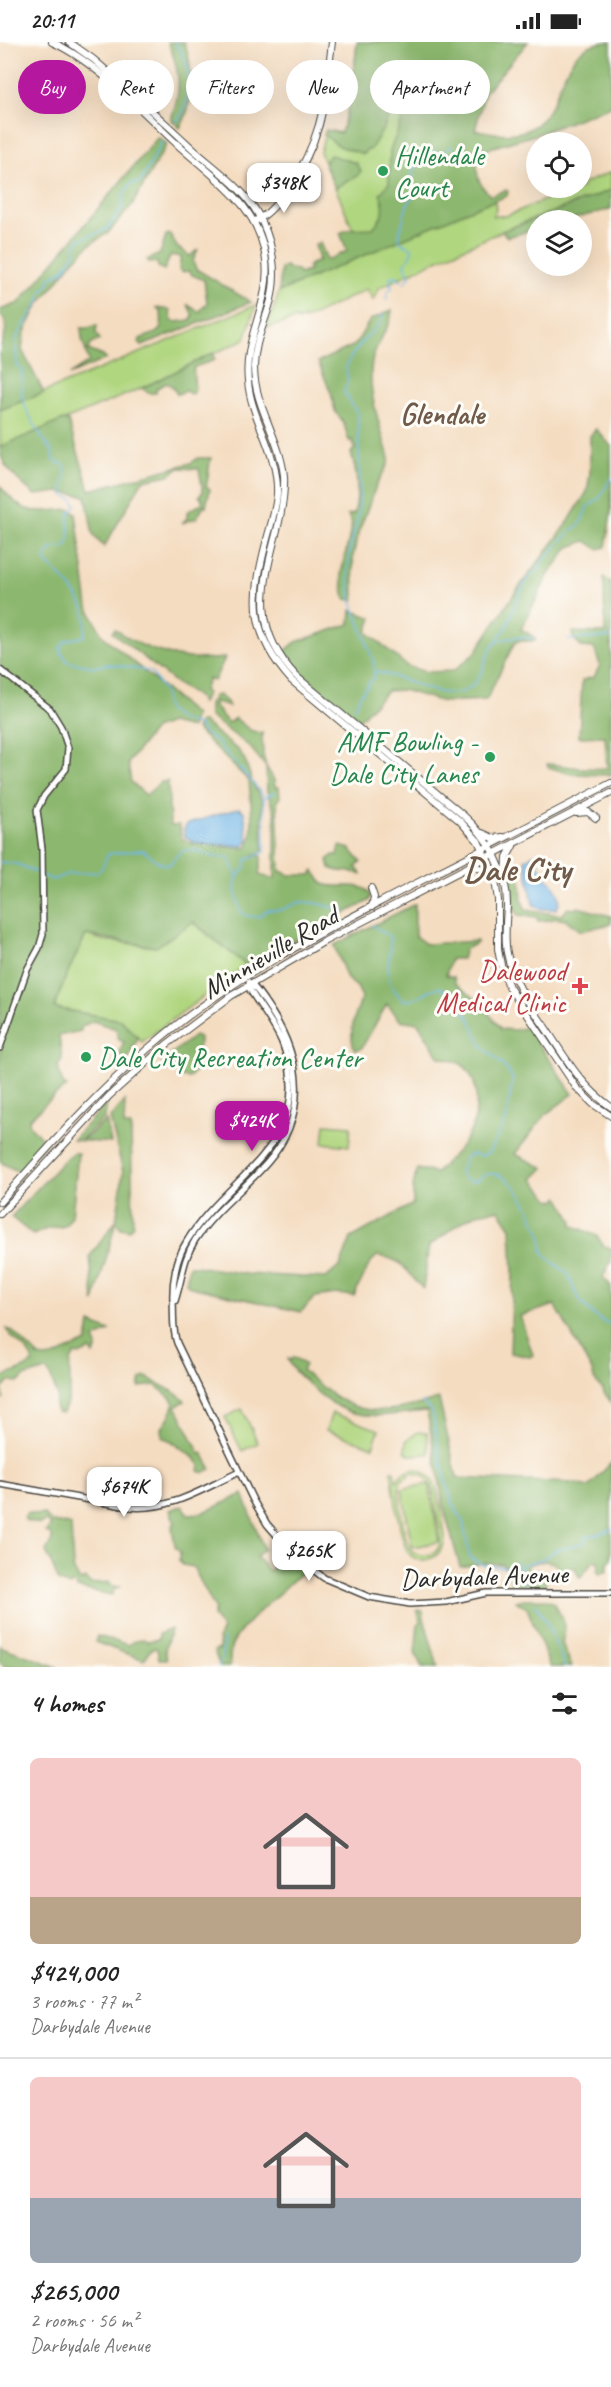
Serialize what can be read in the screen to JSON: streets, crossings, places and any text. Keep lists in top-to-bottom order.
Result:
{
  "streets": {
    "main road": ["Minnieville Road"],
    "street": ["Darbydale Avenue"]
  },
  "crossings": [
    ["Minnieville Road", "Darbydale Avenue"]
  ],
  "districts": ["Glendale", "Dale City"],
  "places": {
    "other": ["Hillendale Court", "AMF Bowling - Dale City Lanes", "Dale City Recreation Center"],
    "health": ["Dalewood Medical Clinic"]
  },
  "page": {
    "status": "20:11",
    "chip": [
      "Buy",
      "Rent",
      "Filters",
      "New",
      "Apartment"
    ],
    "price": [
      "$348K",
      "$424K",
      "$674K",
      "$265K"
    ],
    "heading": "4 homes",
    "list": [
      {
        "name": "$424,000",
        "note": "3 rooms · 77 m² · Darbydale Avenue"
      },
      {
        "name": "$265,000",
        "note": "2 rooms · 56 m² · Darbydale Avenue"
      }
    ]
  }
}
